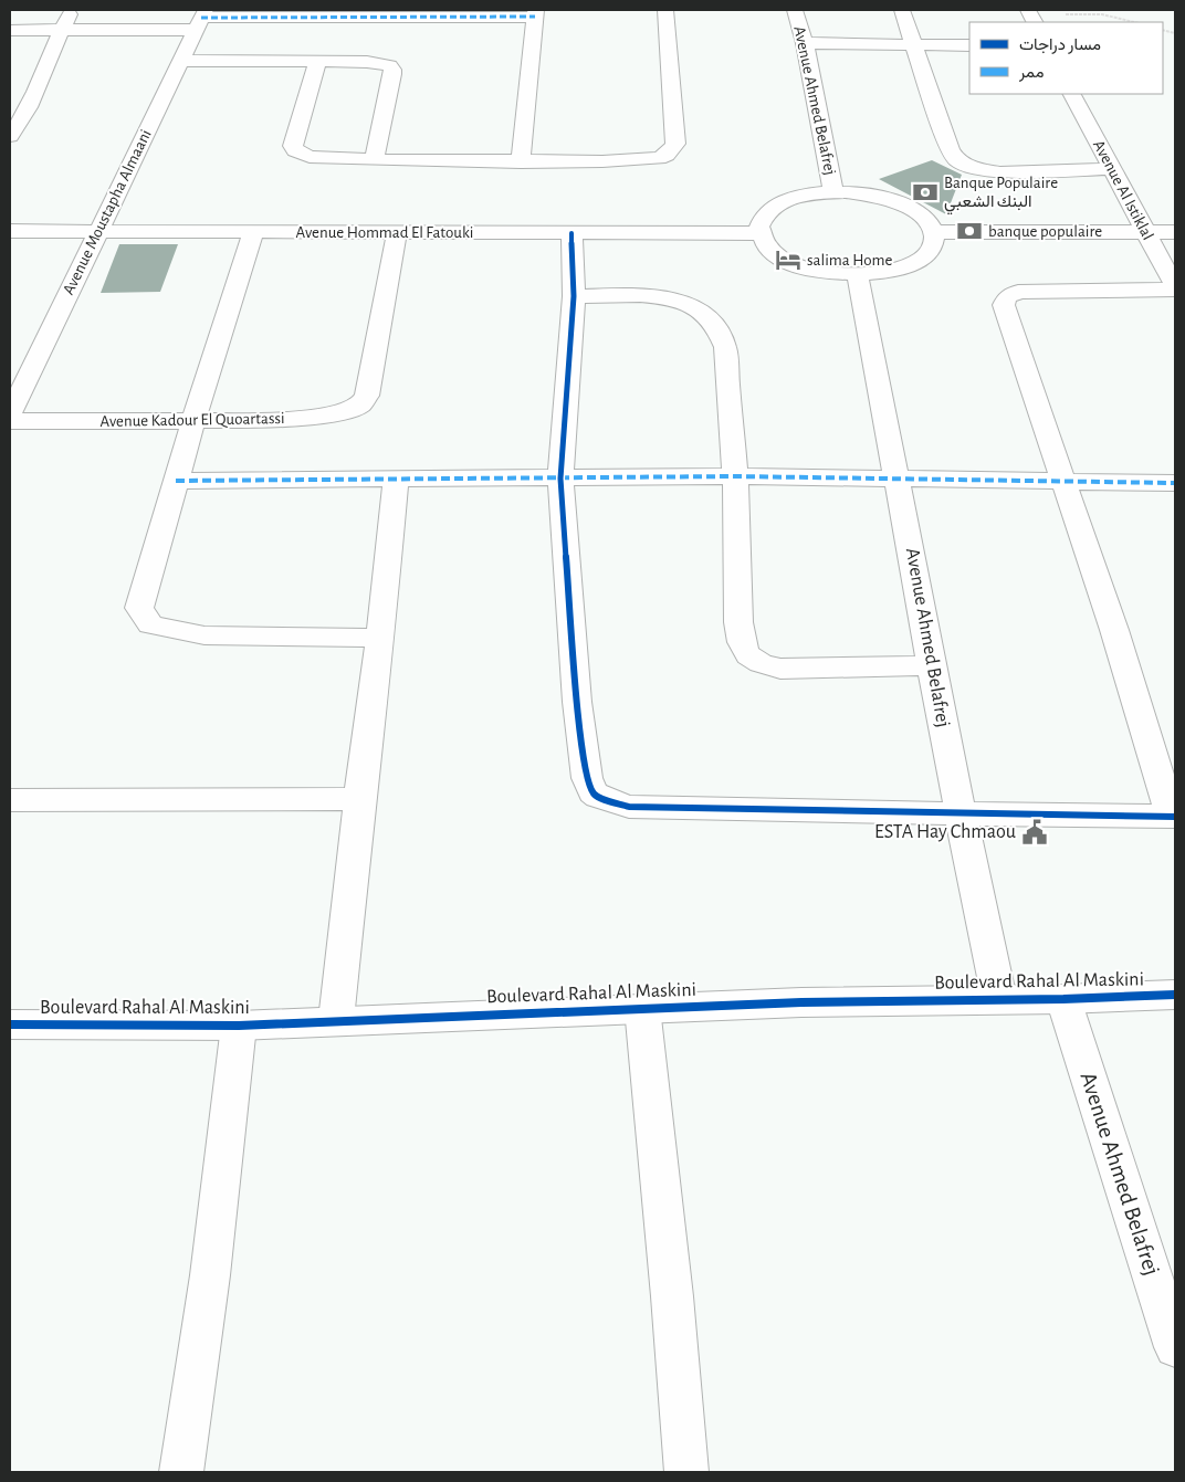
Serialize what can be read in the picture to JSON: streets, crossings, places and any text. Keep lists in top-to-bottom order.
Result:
{
  "streets": {
    "street": [
      "Avenue Ahmed Belafrej",
      "Avenue Al Istiklal",
      "Avenue Moustapha Almaani",
      "Avenue Hommad El Fatouki",
      "Avenue Kadour El Quoartassi",
      "Boulevard Rahal Al Maskini"
    ]
  },
  "crossings": [
    ["Avenue Ahmed Belafrej", "Boulevard Rahal Al Maskini"],
    ["Avenue Moustapha Almaani", "Avenue Hommad El Fatouki"],
    ["Avenue Hommad El Fatouki", "Avenue Kadour El Quoartassi"]
  ],
  "places": {
    "bank": ["Banque Populaire البنك الشعبي", "banque populaire"],
    "hotel": ["salima Home"],
    "public building": ["ESTA Hay Chmaou"]
  },
  "legend": ["مسار دراجات", "ممر"]
}
